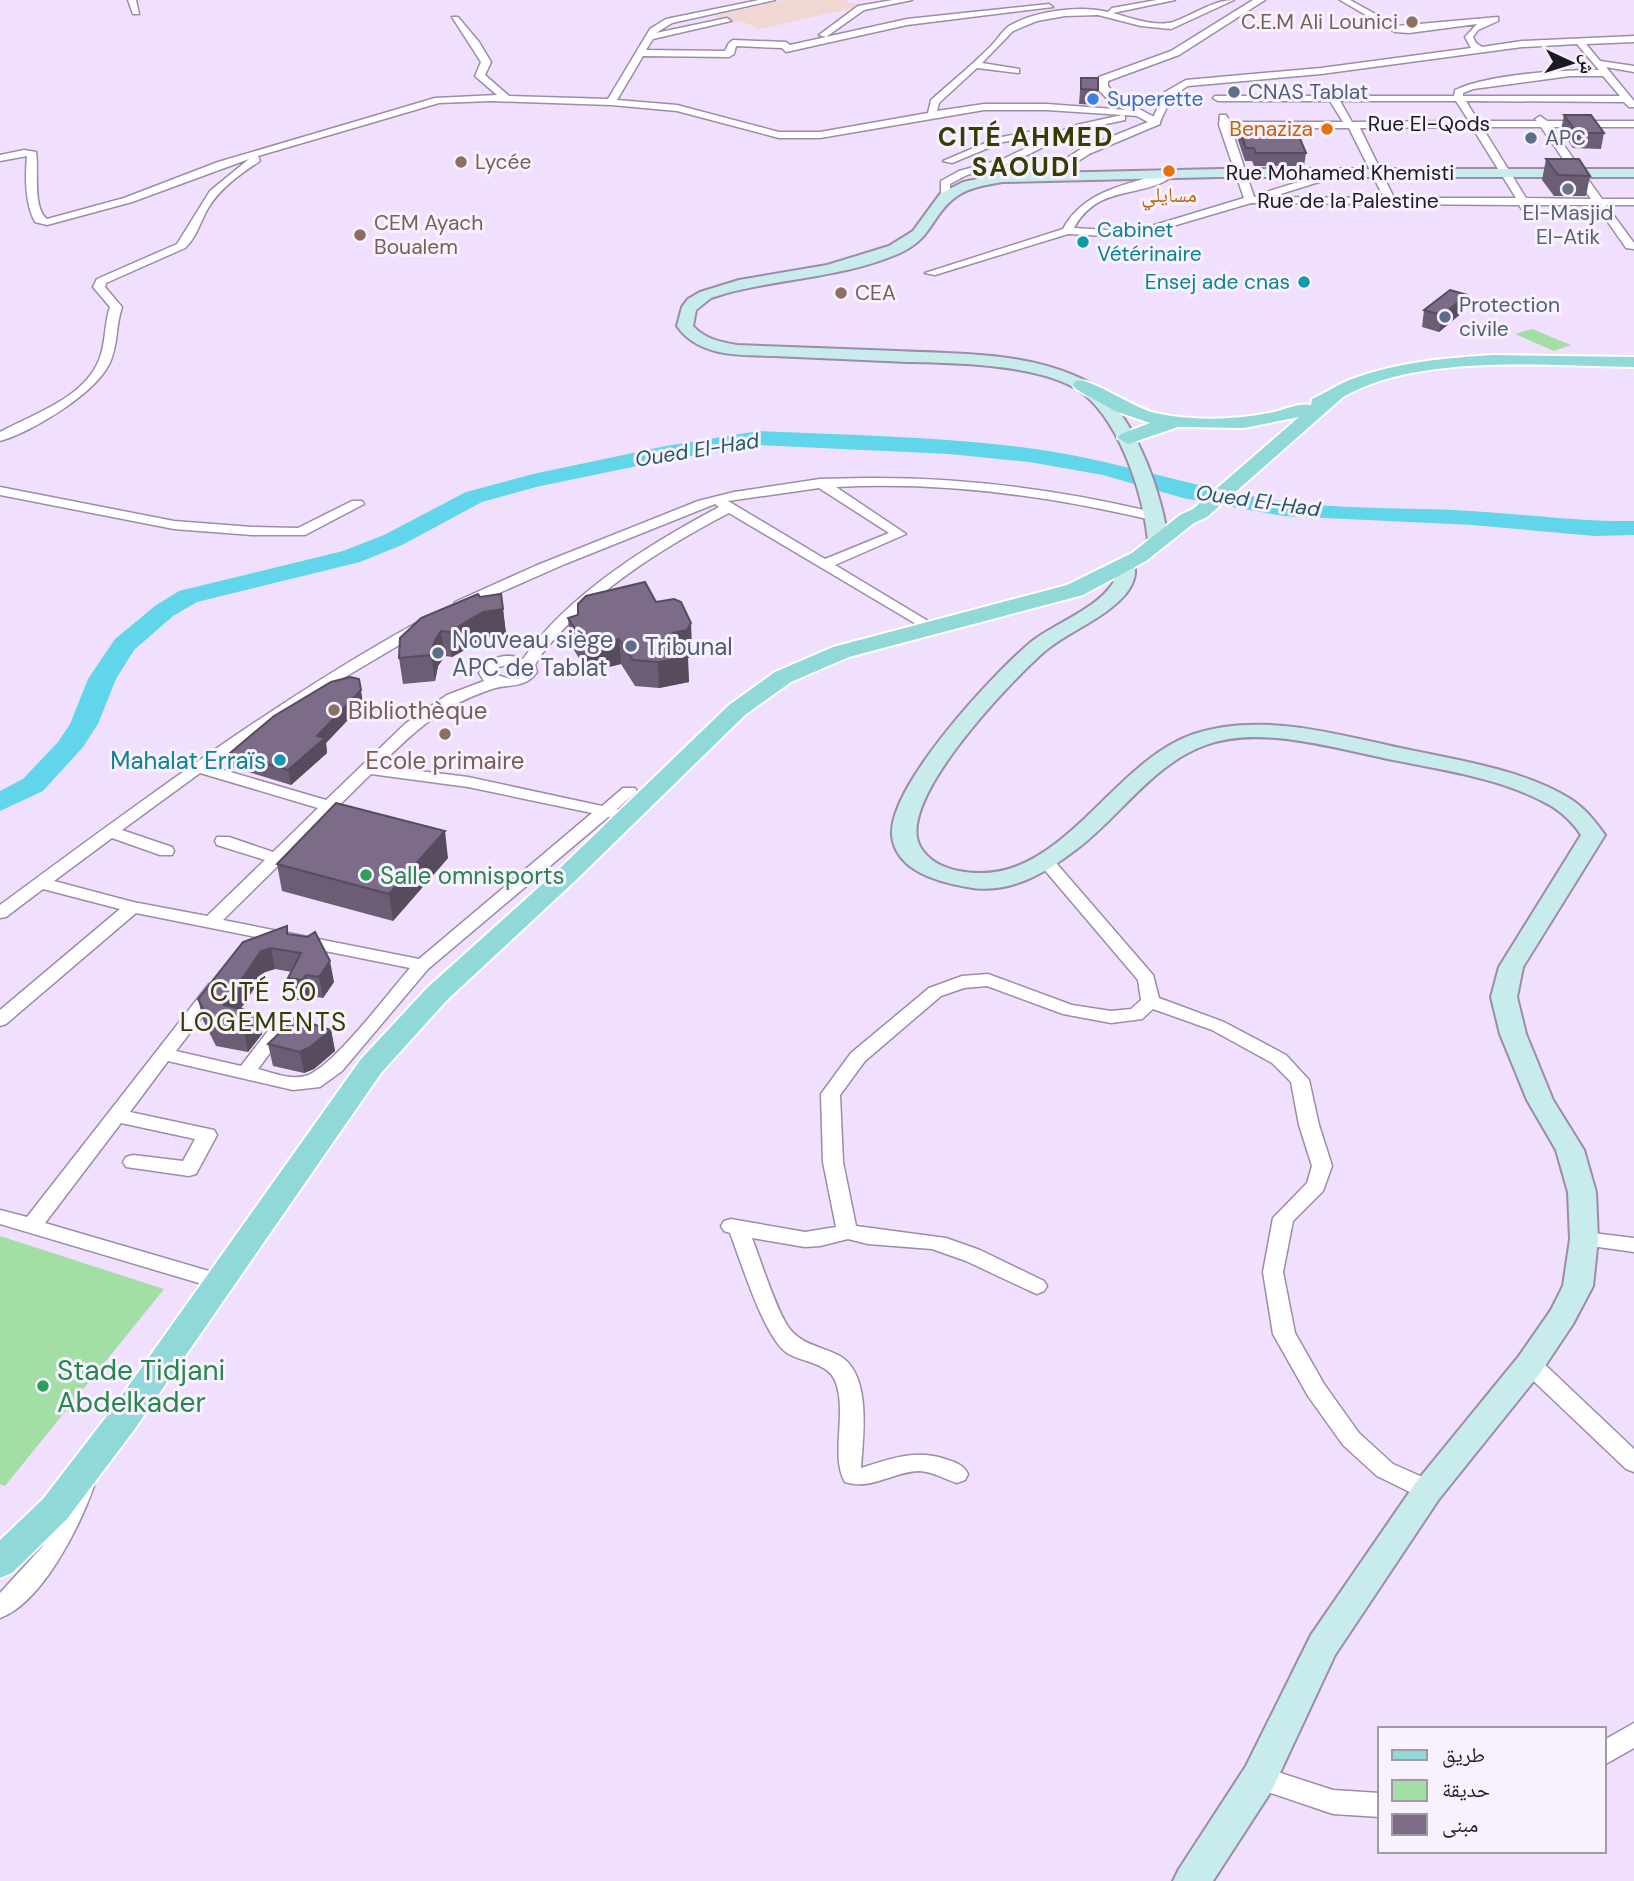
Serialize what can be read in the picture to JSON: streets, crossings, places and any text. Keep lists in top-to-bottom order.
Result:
{
  "streets": {
    "main road": ["Rue Mohamed Khemisti"],
    "street": ["Rue El-Qods", "Rue de la Palestine"]
  },
  "districts": ["CITÉ AHMED SAOUDI", "CITÉ 50 LOGEMENTS"],
  "water": ["Oued El-Had"],
  "places": [
    "C.E.M Ali Lounici",
    "CNAS Tablat",
    "Superette",
    "Benaziza",
    "APC",
    "Lycée",
    "مسايلي",
    "El-Masjid El-Atik",
    "CEM Ayach Boualem",
    "Cabinet Vétérinaire",
    "Ensej ade cnas",
    "CEA",
    "Protection civile",
    "Tribunal",
    "Nouveau siège APC de Tablat",
    "Bibliothèque",
    "Ecole primaire",
    "Mahalat Erraïs",
    "Salle omnisports",
    "Stade Tidjani Abdelkader"
  ],
  "legend": ["طريق", "حديقة", "مبنى"],
  "north": "right"
}
